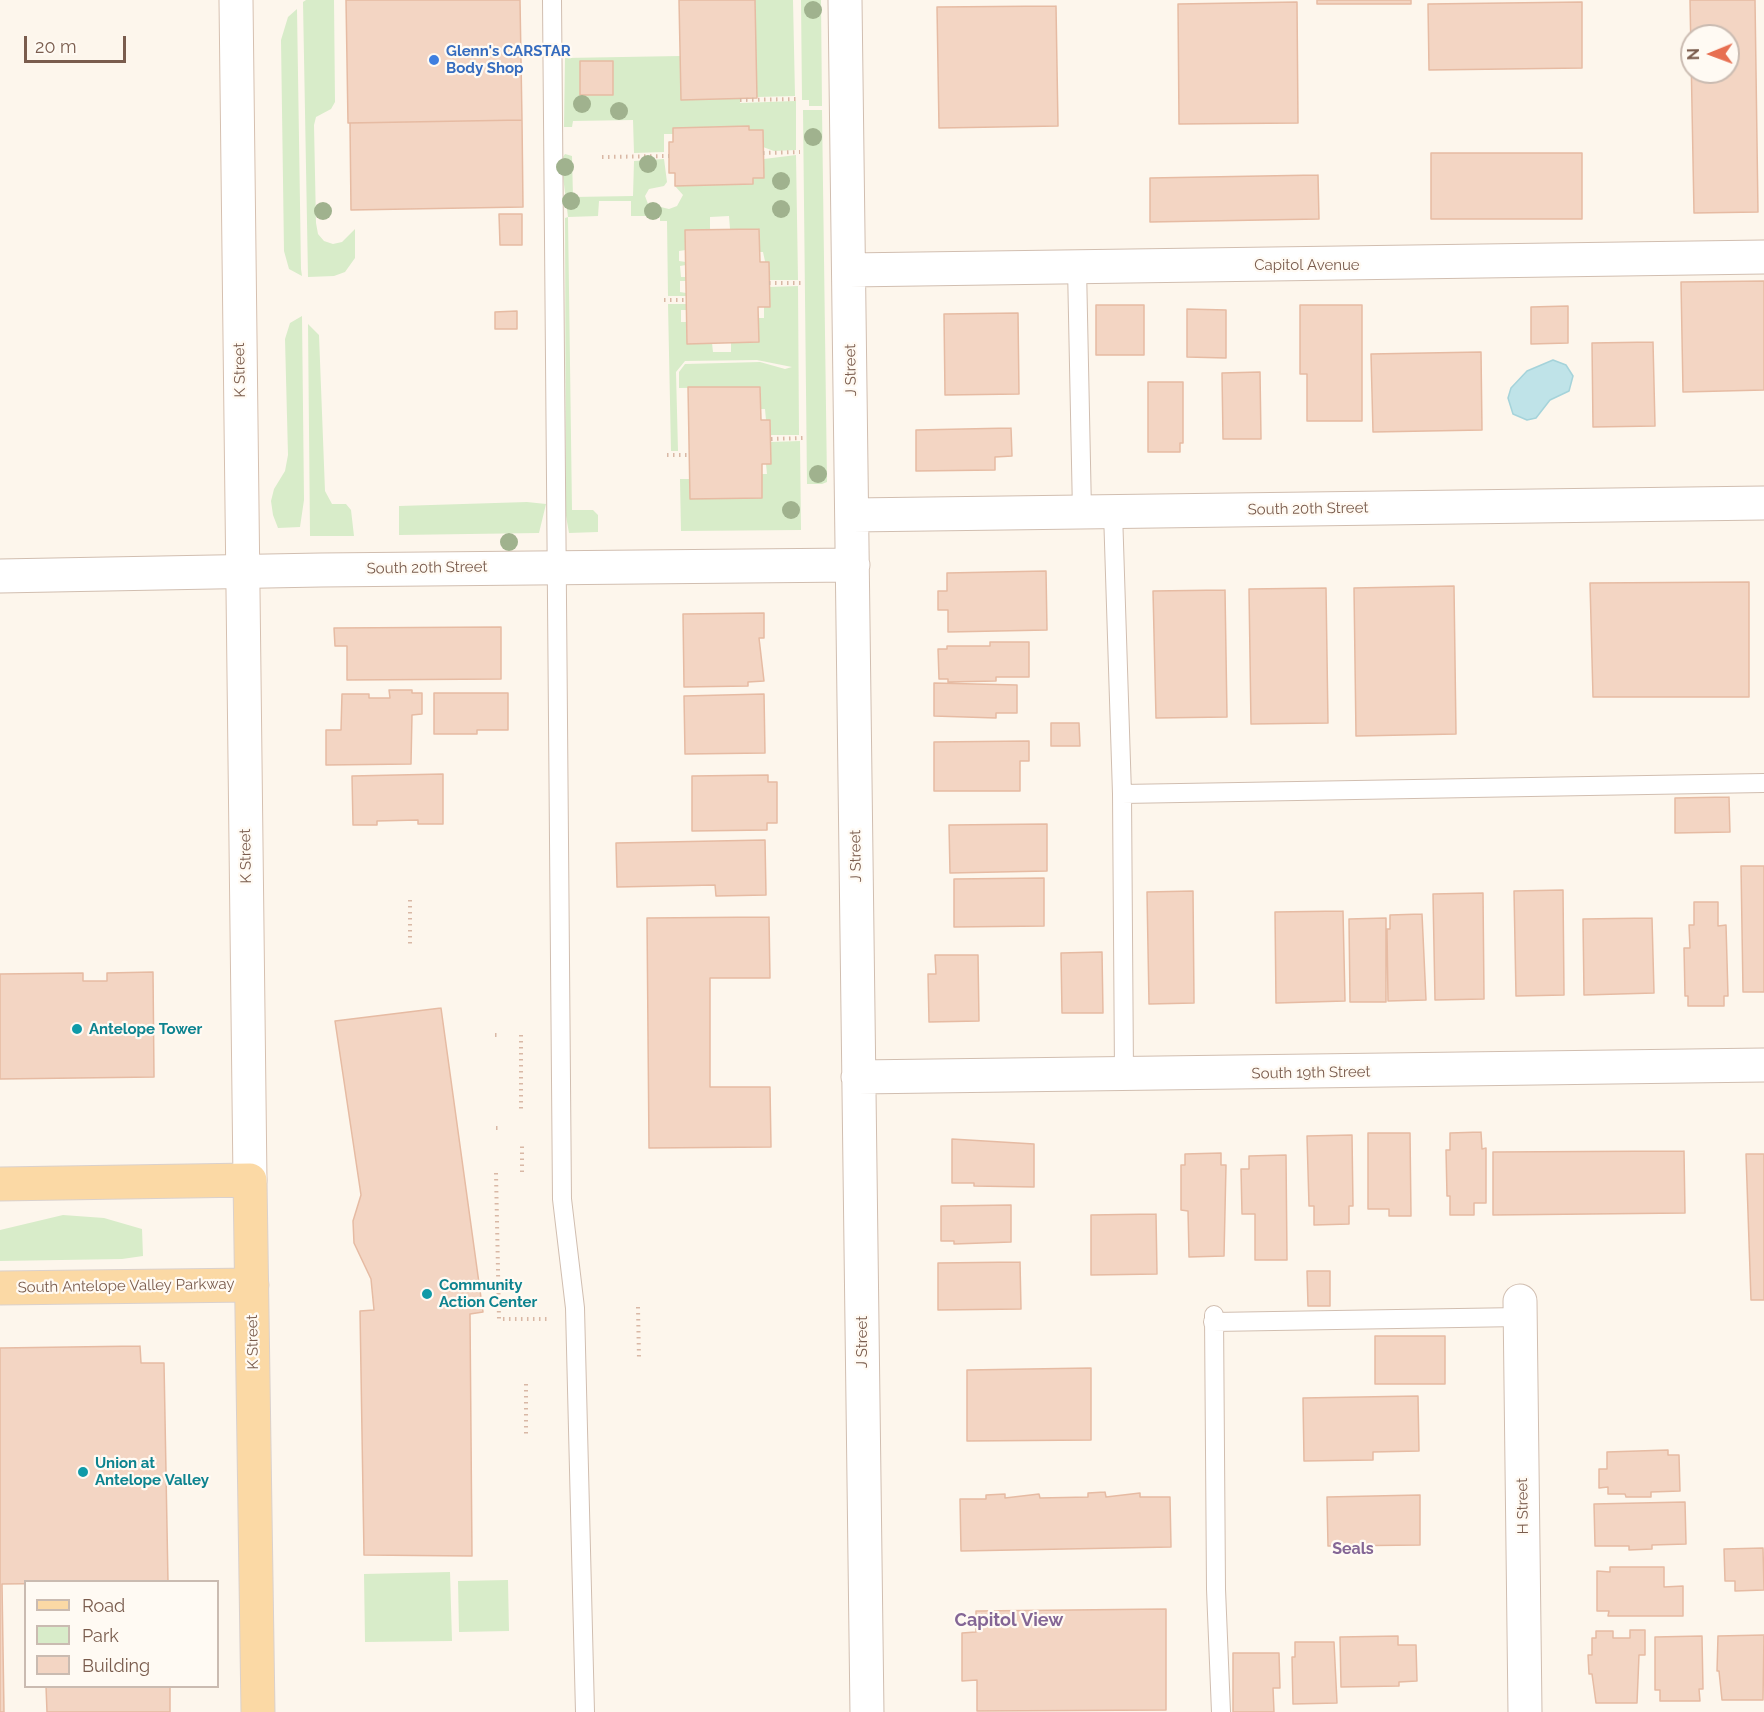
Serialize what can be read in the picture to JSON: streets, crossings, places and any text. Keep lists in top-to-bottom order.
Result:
{
  "streets": {
    "main road": ["K Street", "South Antelope Valley Parkway"],
    "street": [
      "Capitol Avenue",
      "J Street",
      "South 20th Street",
      "South 19th Street",
      "H Street"
    ]
  },
  "crossings": [
    ["Capitol Avenue", "J Street"],
    ["K Street", "South 20th Street"],
    ["K Street", "South Antelope Valley Parkway"],
    ["J Street", "South 20th Street"],
    ["J Street", "South 19th Street"]
  ],
  "districts": ["Seals", "Capitol View"],
  "places": [
    "Glenn's CARSTAR Body Shop",
    "Antelope Tower",
    "Community Action Center",
    "Union at Antelope Valley"
  ],
  "legend": ["Road", "Park", "Building"],
  "scale_bar": "20 m",
  "north": "left"
}
